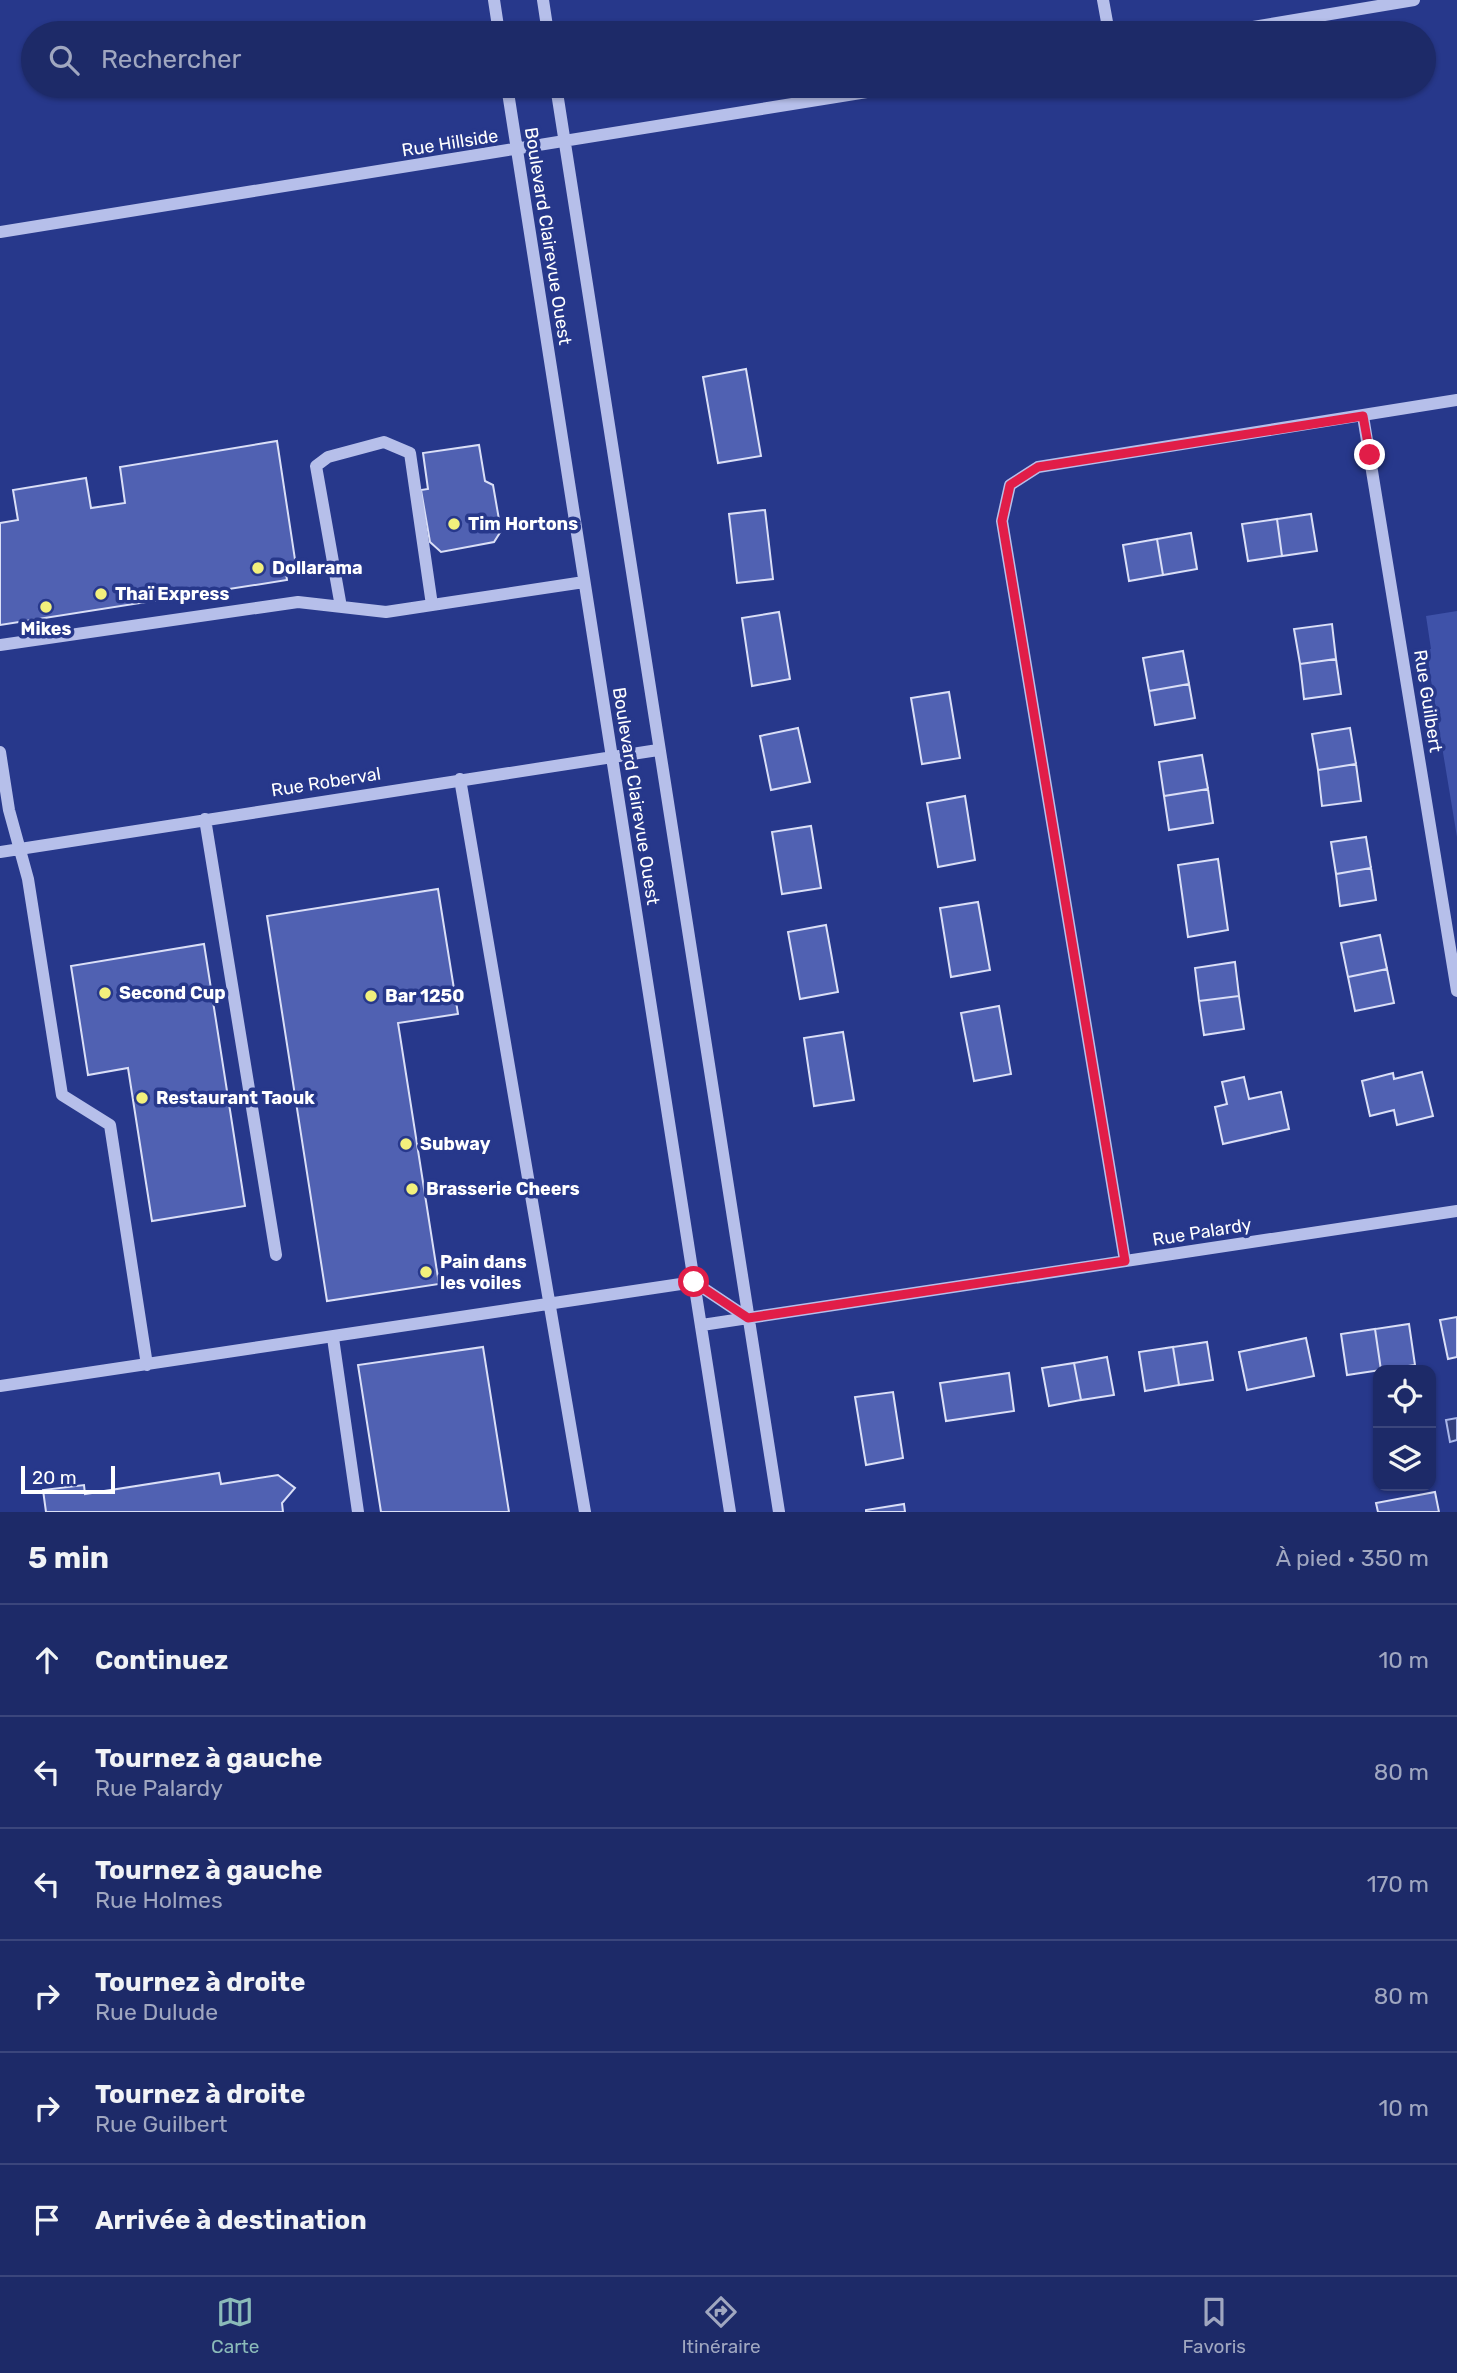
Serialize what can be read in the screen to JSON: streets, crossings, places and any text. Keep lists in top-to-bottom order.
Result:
{
  "streets": {
    "street": [
      "Rue Hillside",
      "Boulevard Clairevue Ouest",
      "Rue Guilbert",
      "Rue Roberval",
      "Rue Palardy"
    ]
  },
  "crossings": [
    ["Rue Hillside", "Boulevard Clairevue Ouest"],
    ["Boulevard Clairevue Ouest", "Rue Roberval"],
    ["Boulevard Clairevue Ouest", "Rue Palardy"]
  ],
  "places": [
    "Tim Hortons",
    "Dollarama",
    "Thaï Express",
    "Mikes",
    "Second Cup",
    "Bar 1250",
    "Restaurant Taouk",
    "Subway",
    "Brasserie Cheers",
    "Pain dans les voiles"
  ],
  "scale_bar": "20 m",
  "page": {
    "search": "Rechercher",
    "scale": "20 m",
    "heading": ["5 min", "À pied · 350 m"],
    "list": [
      ["Continuez", "10 m"],
      ["Tournez à gauche", "Rue Palardy", "80 m"],
      ["Tournez à gauche", "Rue Holmes", "170 m"],
      ["Tournez à droite", "Rue Dulude", "80 m"],
      ["Tournez à droite", "Rue Guilbert", "10 m"],
      "Arrivée à destination"
    ],
    "nav": ["Carte", "Itinéraire", "Favoris"]
  }
}
